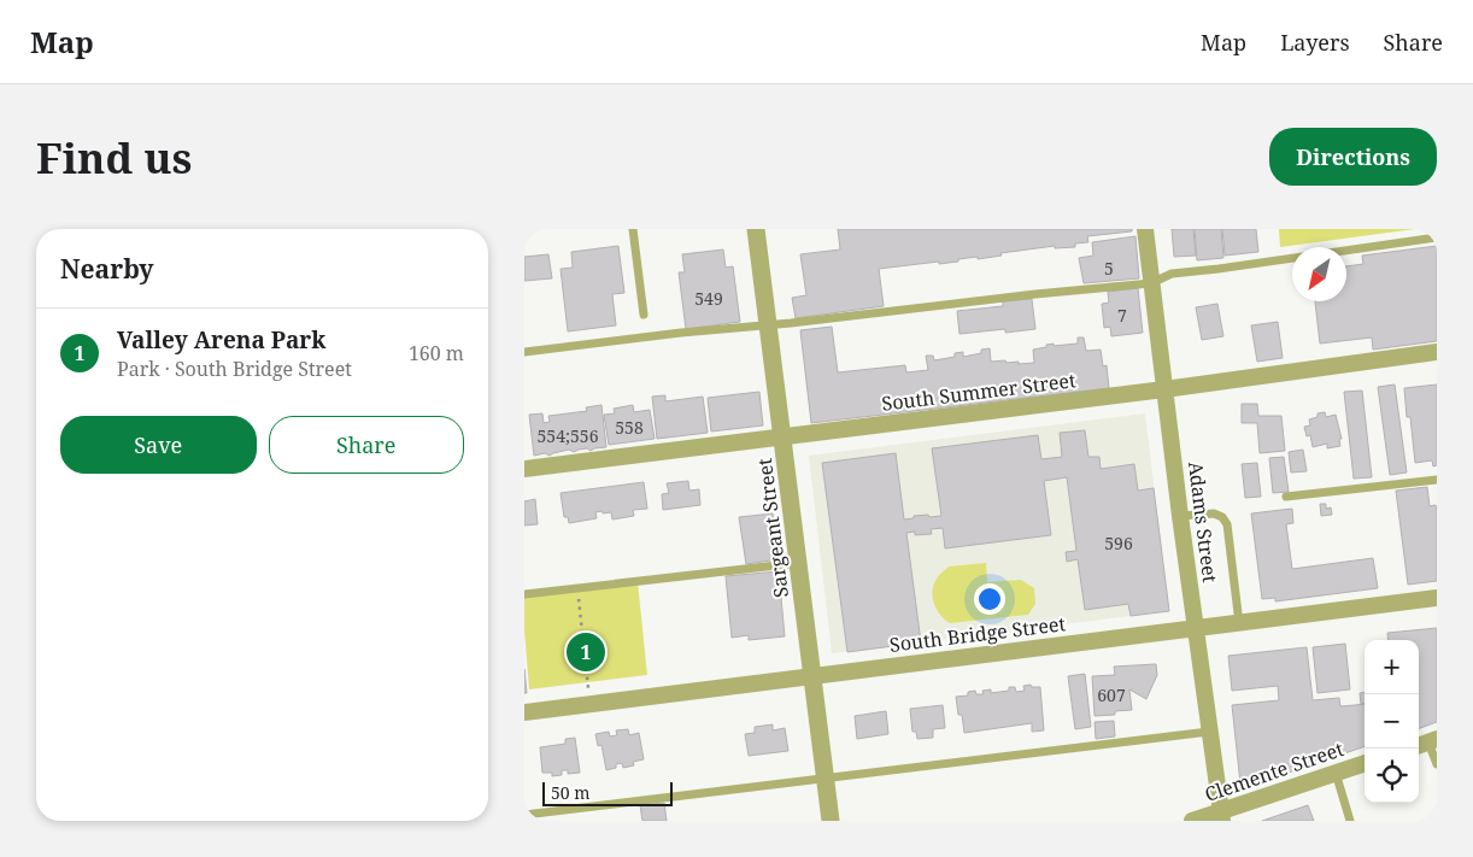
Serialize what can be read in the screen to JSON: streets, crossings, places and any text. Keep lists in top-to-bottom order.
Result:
{
  "streets": {
    "street": [
      "South Summer Street",
      "Adams Street",
      "Sargeant Street",
      "South Bridge Street",
      "Clemente Street"
    ]
  },
  "crossings": [
    ["South Summer Street", "Adams Street"],
    ["South Summer Street", "Sargeant Street"],
    ["Adams Street", "South Bridge Street"],
    ["Adams Street", "Clemente Street"],
    ["Sargeant Street", "South Bridge Street"]
  ],
  "house_numbers": [
    "5",
    "549",
    "7",
    "558",
    "554;556",
    "596",
    "607"
  ],
  "scale_bar": "50 m",
  "north": "bottom left",
  "page": {
    "header": "Map",
    "nav": ["Map", "Layers", "Share"],
    "buttons": [
      "Directions",
      ["Save", "Share"]
    ],
    "title": "Find us",
    "heading": "Nearby",
    "list": [
      {
        "mark": "1",
        "name": "Valley Arena Park",
        "note": "Park · South Bridge Street",
        "value": "160 m"
      }
    ],
    "pins": "1",
    "map_buttons": ["+", "−"],
    "scale": "50 m"
  }
}
